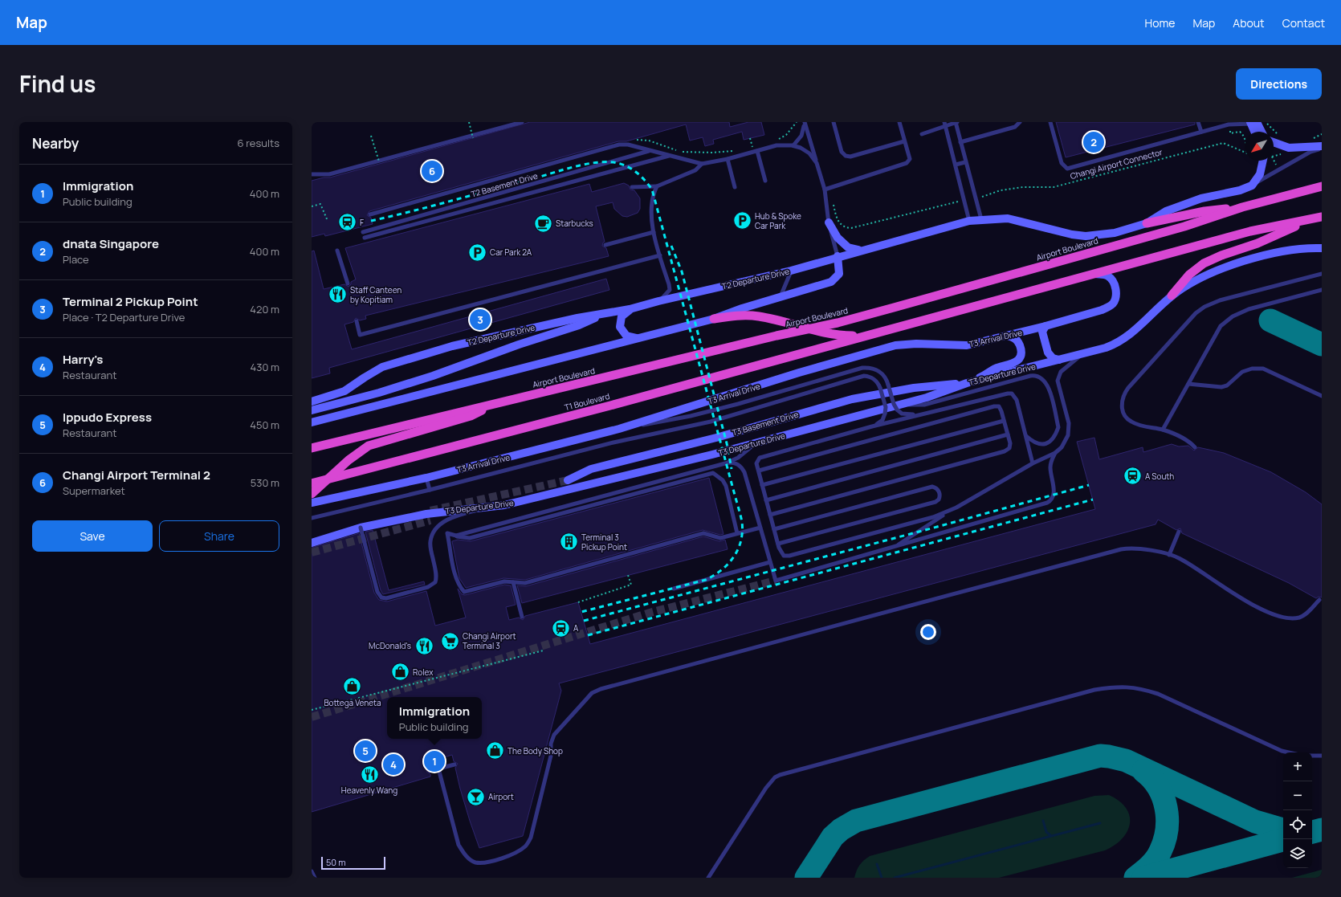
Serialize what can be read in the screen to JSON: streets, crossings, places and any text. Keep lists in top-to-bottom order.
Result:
{
  "streets": {
    "highway": ["Airport Boulevard", "T1 Boulevard"],
    "main road": [
      "T2 Departure Drive",
      "T3 Arrival Drive",
      "T3 Departure Drive",
      "T3 Basement Drive"
    ],
    "lane": ["T2 Basement Drive"],
    "path": ["Changi Airport Connector"]
  },
  "crossings": [
    ["T3 Departure Drive", "T3 Basement Drive"]
  ],
  "places": {
    "parking": ["Hub & Spoke Car Park", "Car Park 2A"],
    "station": ["F", "A South", "A"],
    "cafe": ["Starbucks"],
    "restaurant": ["Staff Canteen by Kopitiam", "McDonald's", "Heavenly Wang"],
    "building": ["Terminal 3 Pickup Point"],
    "supermarket": ["Changi Airport Terminal 3"],
    "shop": ["Rolex", "Bottega Veneta", "The Body Shop"],
    "bar": ["Airport"]
  },
  "scale_bar": "50 m",
  "north": "bottom left",
  "page": {
    "header": "Map",
    "nav": [
      "Home",
      "Map",
      "About",
      "Contact"
    ],
    "title": "Find us",
    "buttons": [
      "Directions",
      ["Save", "Share"]
    ],
    "heading": ["Nearby", "6 results"],
    "pins": [
      "2",
      "6",
      "3",
      "5",
      "1",
      "4"
    ],
    "list": [
      {
        "mark": "1",
        "name": "Immigration",
        "note": "Public building",
        "value": "400 m"
      },
      {
        "mark": "2",
        "name": "dnata Singapore",
        "note": "Place",
        "value": "400 m"
      },
      {
        "mark": "3",
        "name": "Terminal 2 Pickup Point",
        "note": "Place · T2 Departure Drive",
        "value": "420 m"
      },
      {
        "mark": "4",
        "name": "Harry's",
        "note": "Restaurant",
        "value": "430 m"
      },
      {
        "mark": "5",
        "name": "Ippudo Express",
        "note": "Restaurant",
        "value": "450 m"
      },
      {
        "mark": "6",
        "name": "Changi Airport Terminal 2",
        "note": "Supermarket",
        "value": "530 m"
      }
    ],
    "popup": ["Immigration", "Public building"],
    "map_buttons": ["+", "−"],
    "scale": "50 m"
  }
}
